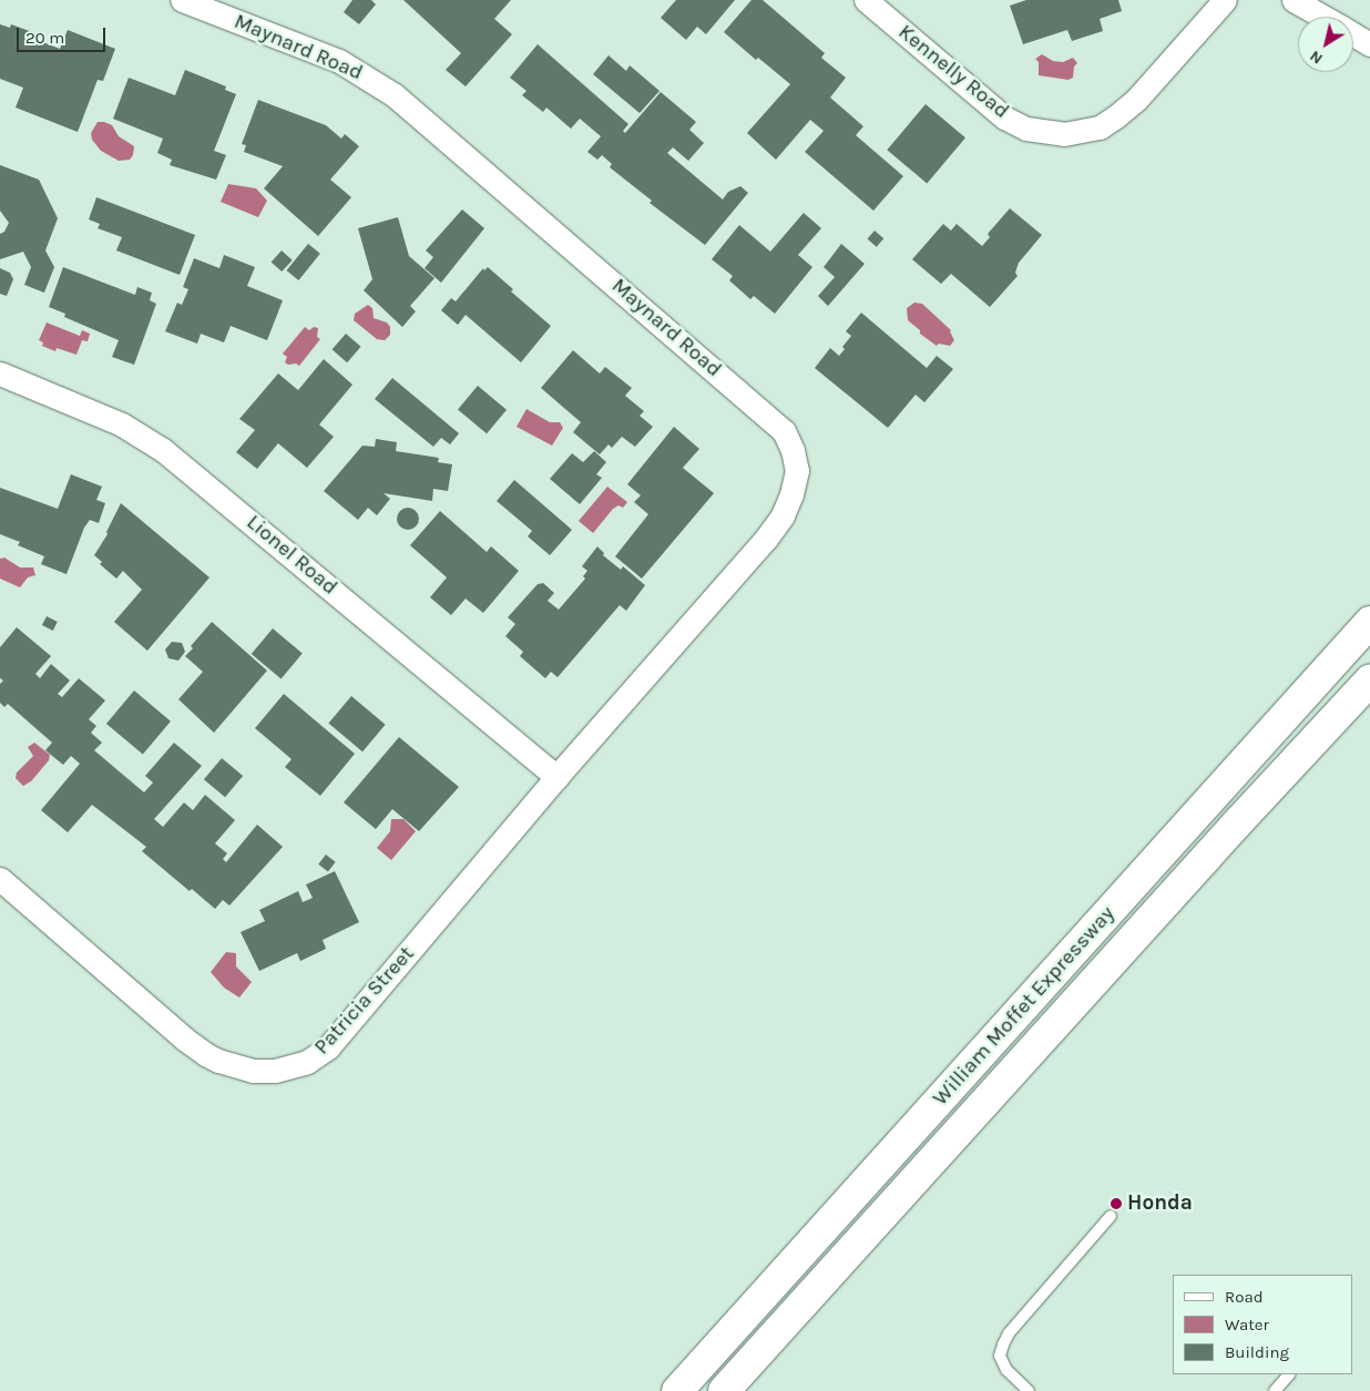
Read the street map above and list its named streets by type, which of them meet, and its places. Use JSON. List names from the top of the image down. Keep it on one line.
{"streets":{"main road":["William Moffet Expressway"],"street":["Maynard Road","Kennelly Road","Lionel Road","Patricia Street"]},"crossings":[["Maynard Road","Lionel Road"],["Maynard Road","Patricia Street"],["Lionel Road","Patricia Street"]],"places":["Honda"],"legend":["Road","Water","Building"],"scale_bar":"20 m","north":"bottom left"}
